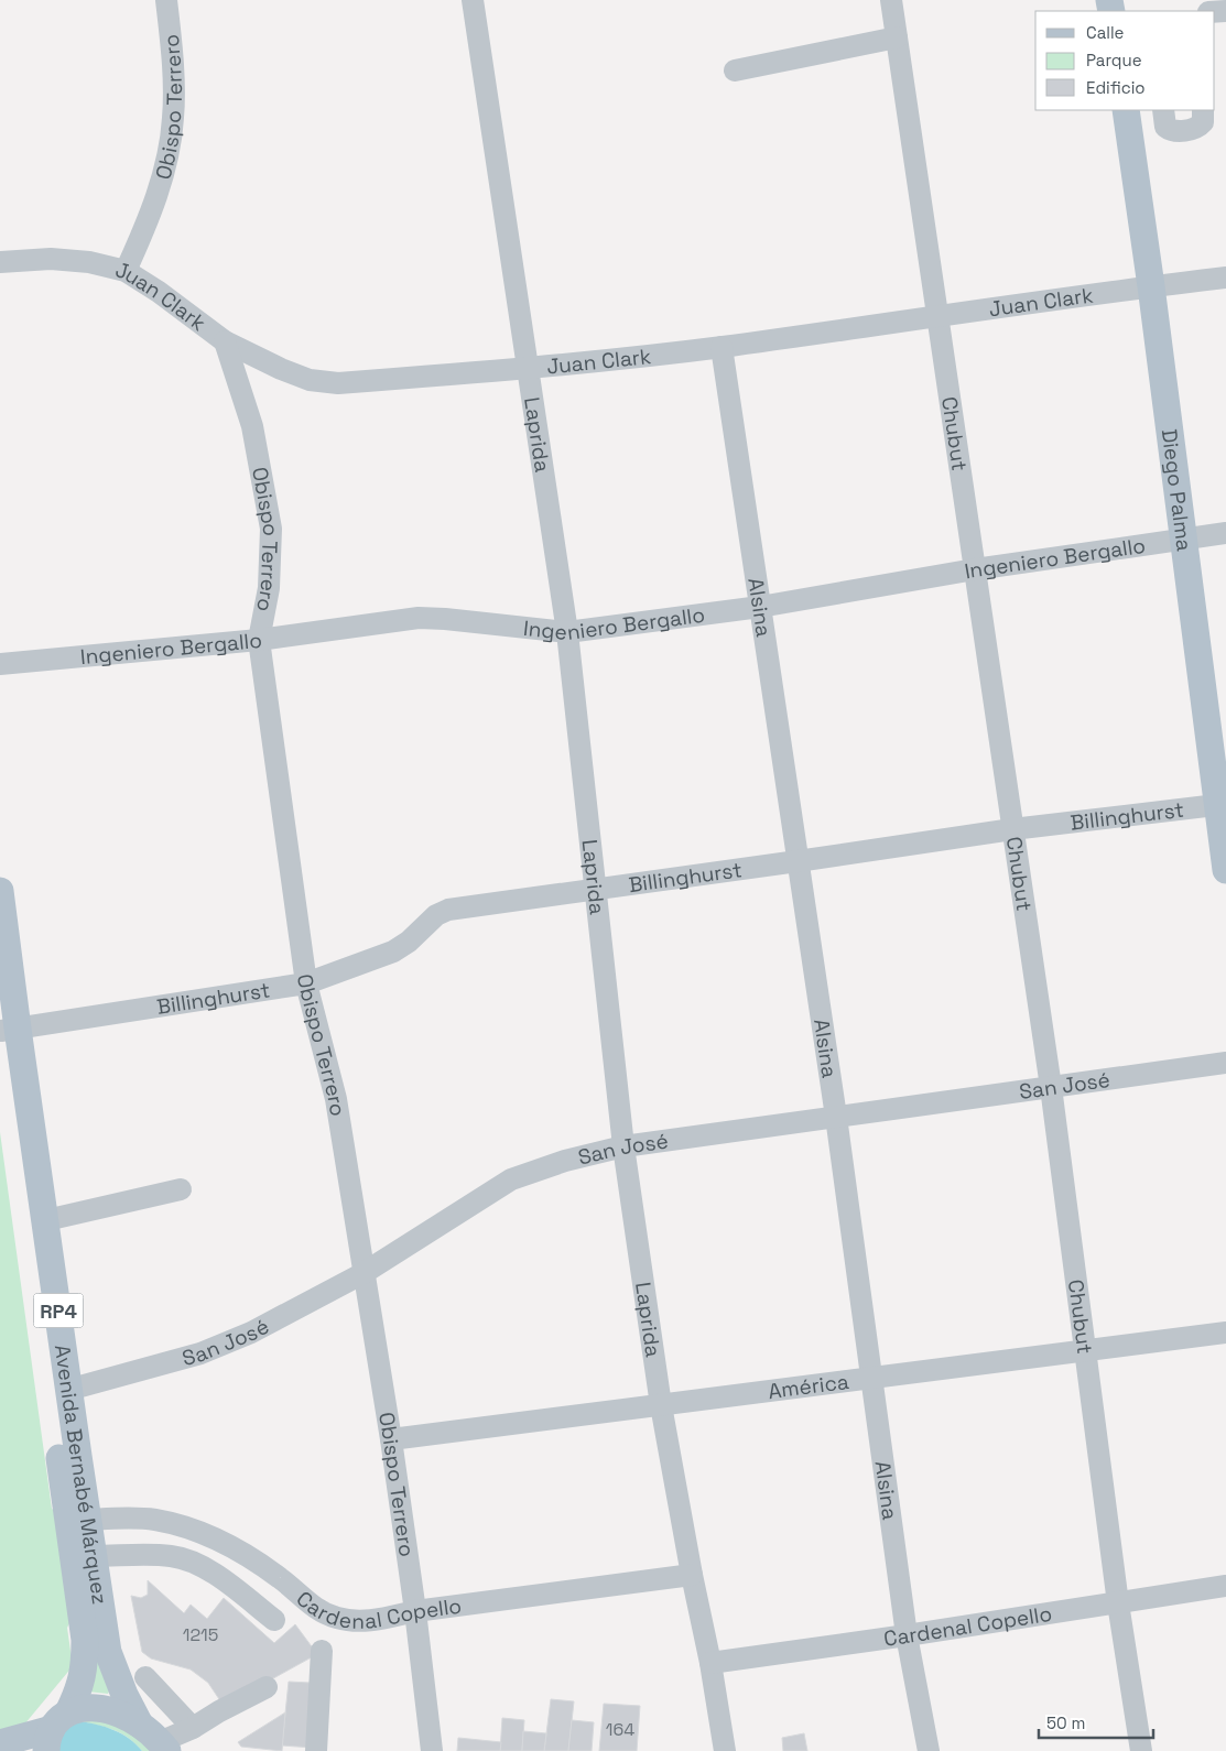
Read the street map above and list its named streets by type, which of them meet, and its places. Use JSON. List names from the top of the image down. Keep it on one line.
{"streets":{"main road":["Diego Palma","RP4","Avenida Bernabé Márquez"],"street":["Obispo Terrero","Juan Clark","Laprida","Chubut","Ingeniero Bergallo","Alsina","Billinghurst","San José","América","Cardenal Copello"]},"crossings":[["Obispo Terrero","Juan Clark"],["Obispo Terrero","Ingeniero Bergallo"],["Obispo Terrero","Billinghurst"],["Obispo Terrero","San José"],["Obispo Terrero","América"],["Obispo Terrero","Cardenal Copello"],["Juan Clark","Laprida"],["Juan Clark","Chubut"],["Juan Clark","Diego Palma"],["Juan Clark","Alsina"],["Laprida","Ingeniero Bergallo"],["Laprida","Billinghurst"],["Laprida","San José"],["Laprida","América"],["Laprida","Cardenal Copello"],["Chubut","Ingeniero Bergallo"],["Chubut","Billinghurst"],["Chubut","San José"],["Chubut","América"],["Chubut","Cardenal Copello"],["Diego Palma","Ingeniero Bergallo"],["Diego Palma","Billinghurst"],["Ingeniero Bergallo","Alsina"],["Alsina","Billinghurst"],["Alsina","San José"],["Alsina","América"],["Alsina","Cardenal Copello"],["Billinghurst","Avenida Bernabé Márquez"],["San José","Avenida Bernabé Márquez"],["Avenida Bernabé Márquez","Cardenal Copello"]],"house_numbers":["1215","164"],"legend":["Calle","Parque","Edificio"],"scale_bar":"50 m"}
